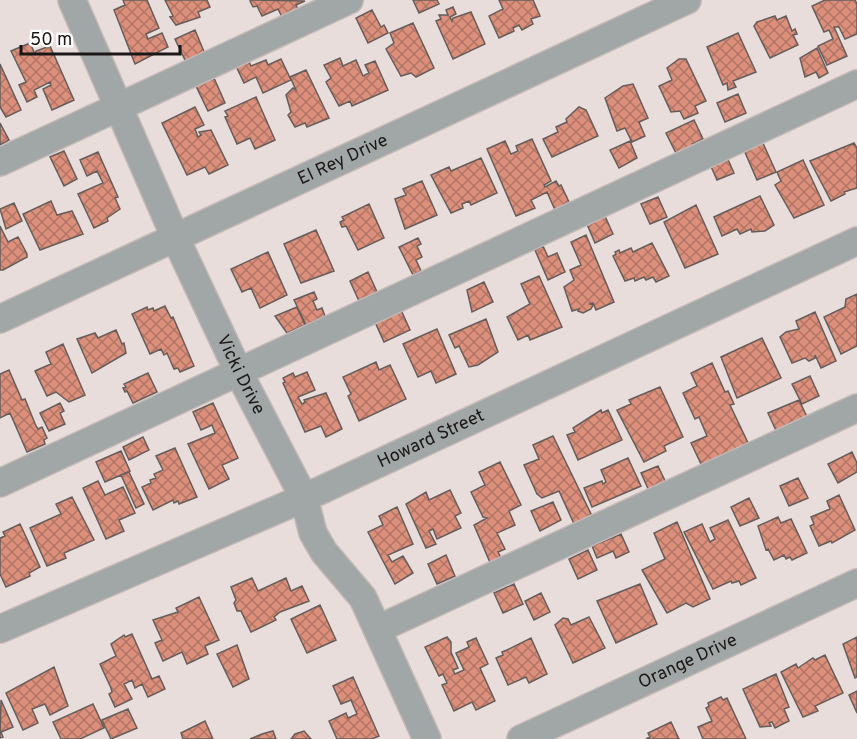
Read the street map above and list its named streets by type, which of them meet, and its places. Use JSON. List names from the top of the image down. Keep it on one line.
{"streets":{"street":["El Rey Drive","Vicki Drive","Howard Street","Orange Drive"]},"crossings":[["El Rey Drive","Vicki Drive"],["Vicki Drive","Howard Street"]],"scale_bar":"50 m"}
